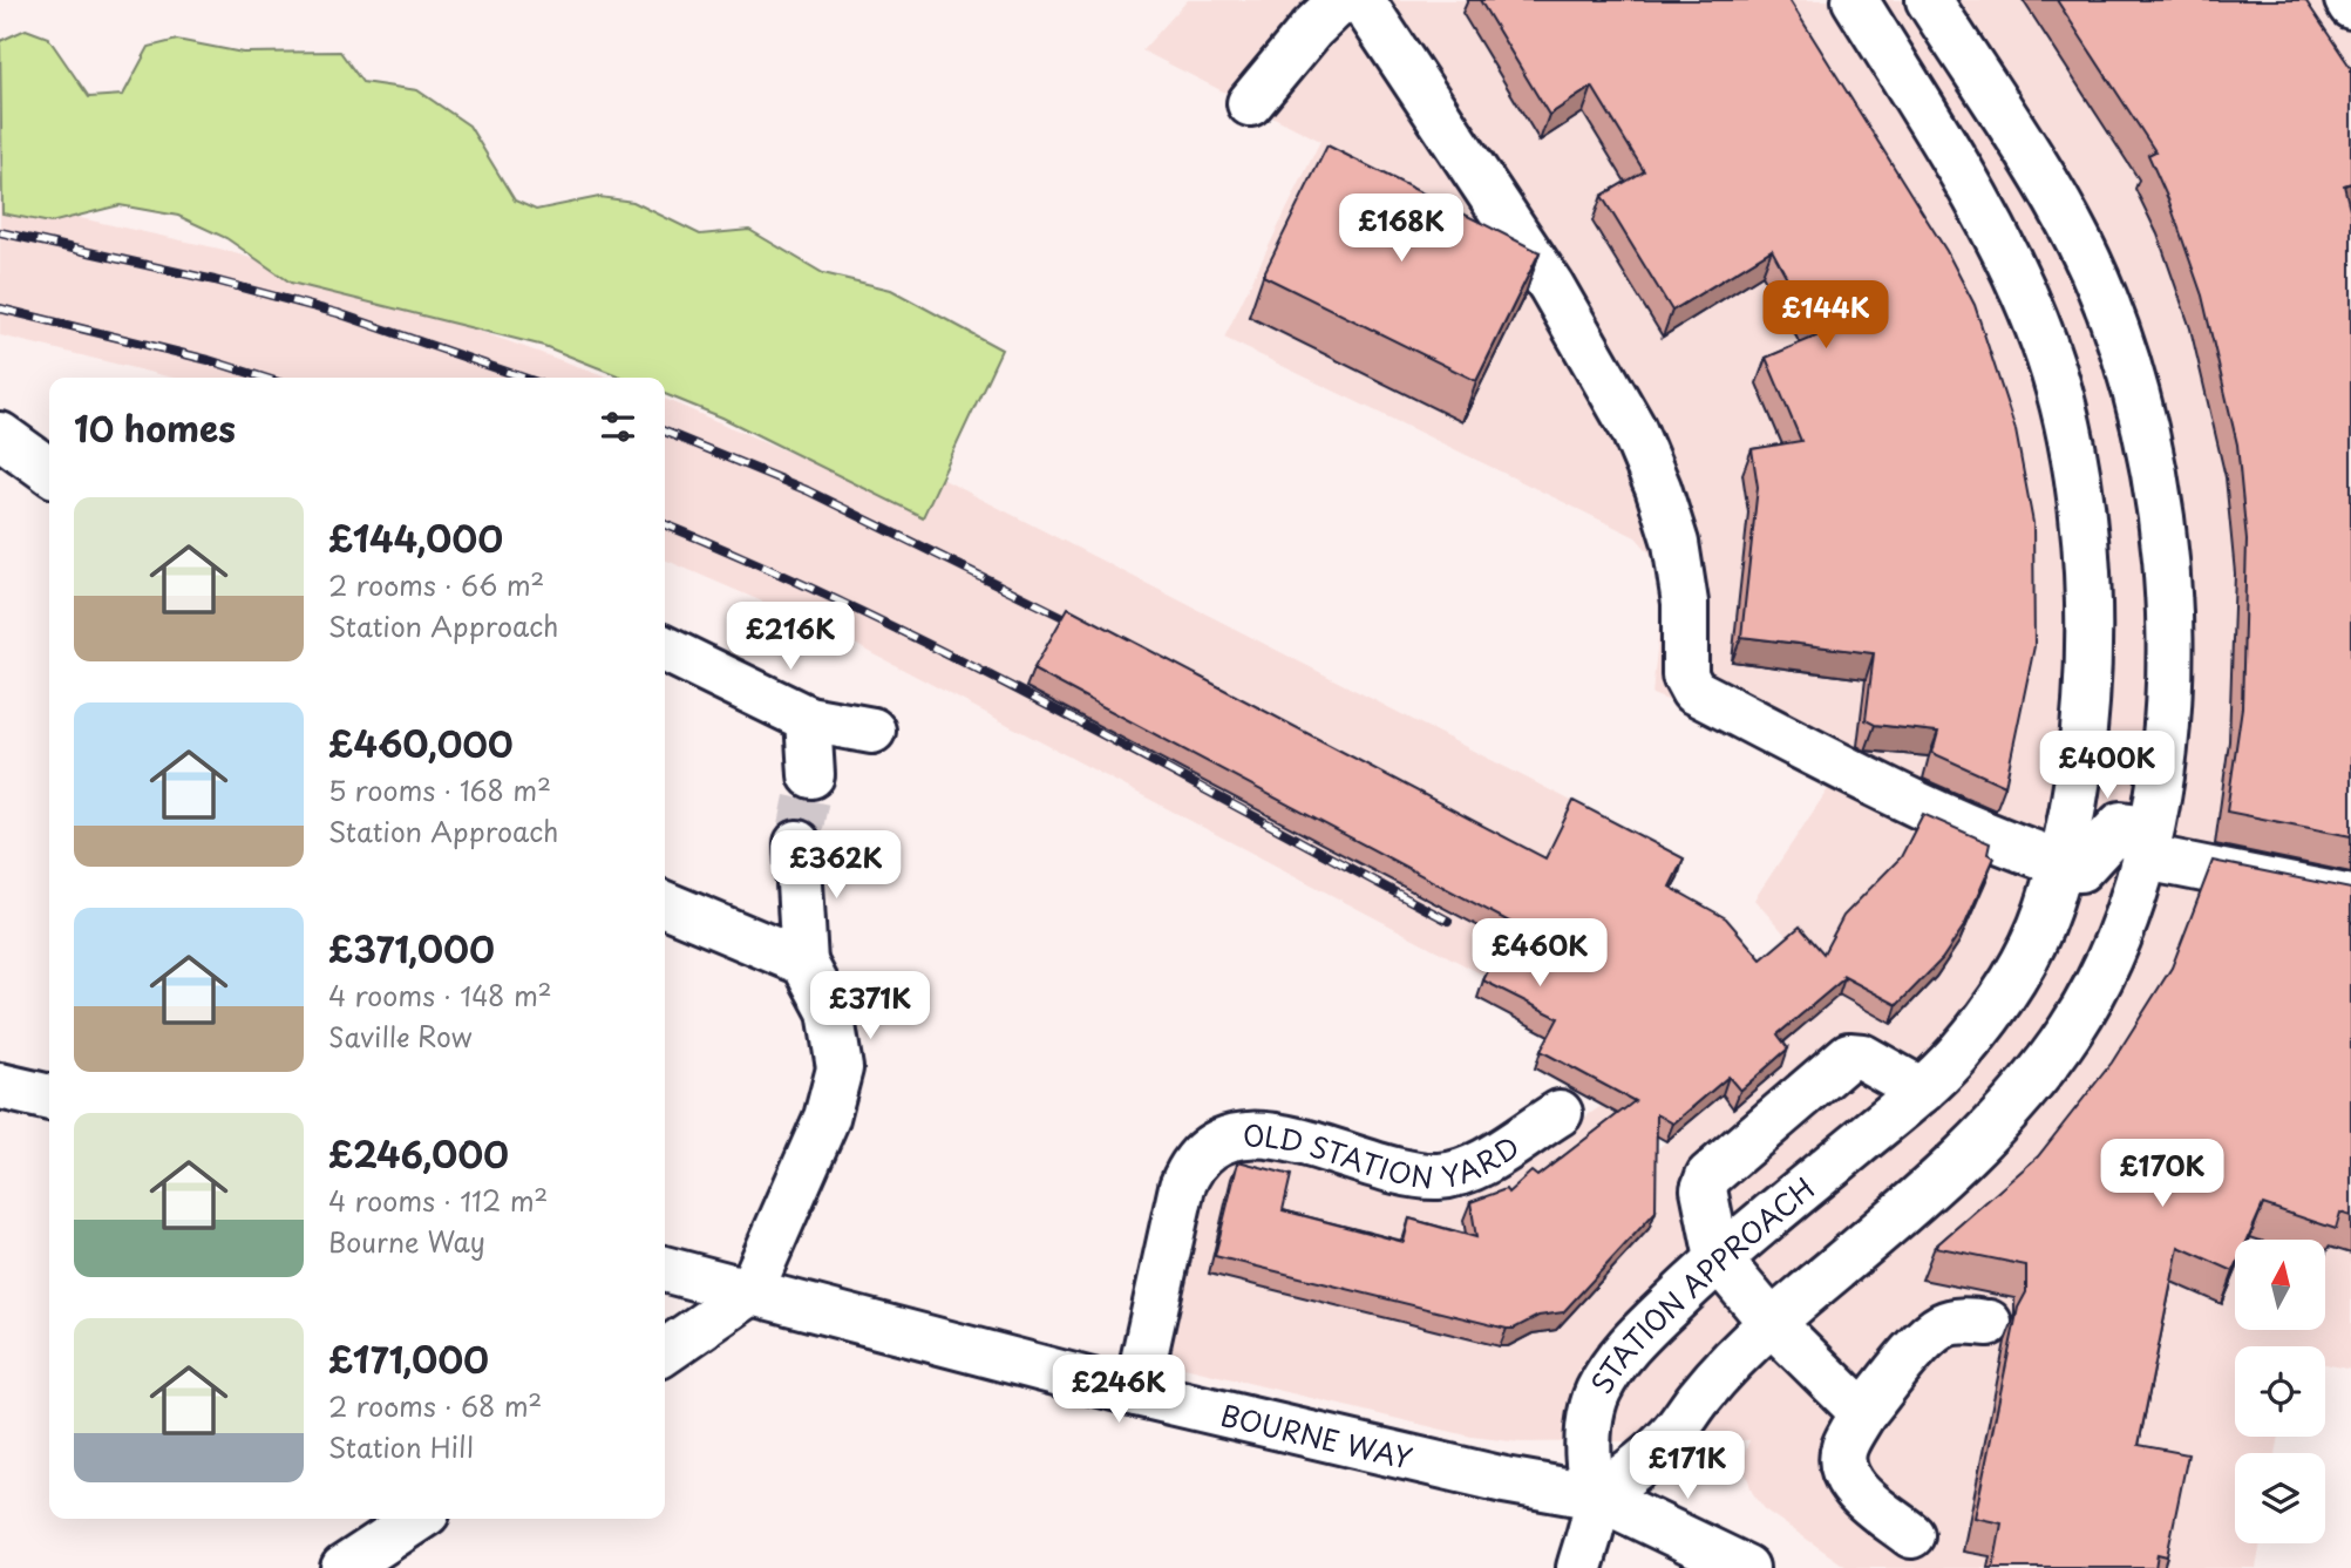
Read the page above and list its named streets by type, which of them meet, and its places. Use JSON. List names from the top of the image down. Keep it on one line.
{"streets":{"street":["OLD STATION YARD","STATION APPROACH","BOURNE WAY"]},"crossings":[["OLD STATION YARD","BOURNE WAY"],["STATION APPROACH","BOURNE WAY"]],"north":"top","page":{"price":["£168K","£144K","£216K","£400K","£362K","£460K","£371K","£170K","£246K","£171K"],"heading":"10 homes","list":[{"name":"£144,000","note":"2 rooms · 66 m² · Station Approach"},{"name":"£460,000","note":"5 rooms · 168 m² · Station Approach"},{"name":"£371,000","note":"4 rooms · 148 m² · Saville Row"},{"name":"£246,000","note":"4 rooms · 112 m² · Bourne Way"},{"name":"£171,000","note":"2 rooms · 68 m² · Station Hill"}]}}
